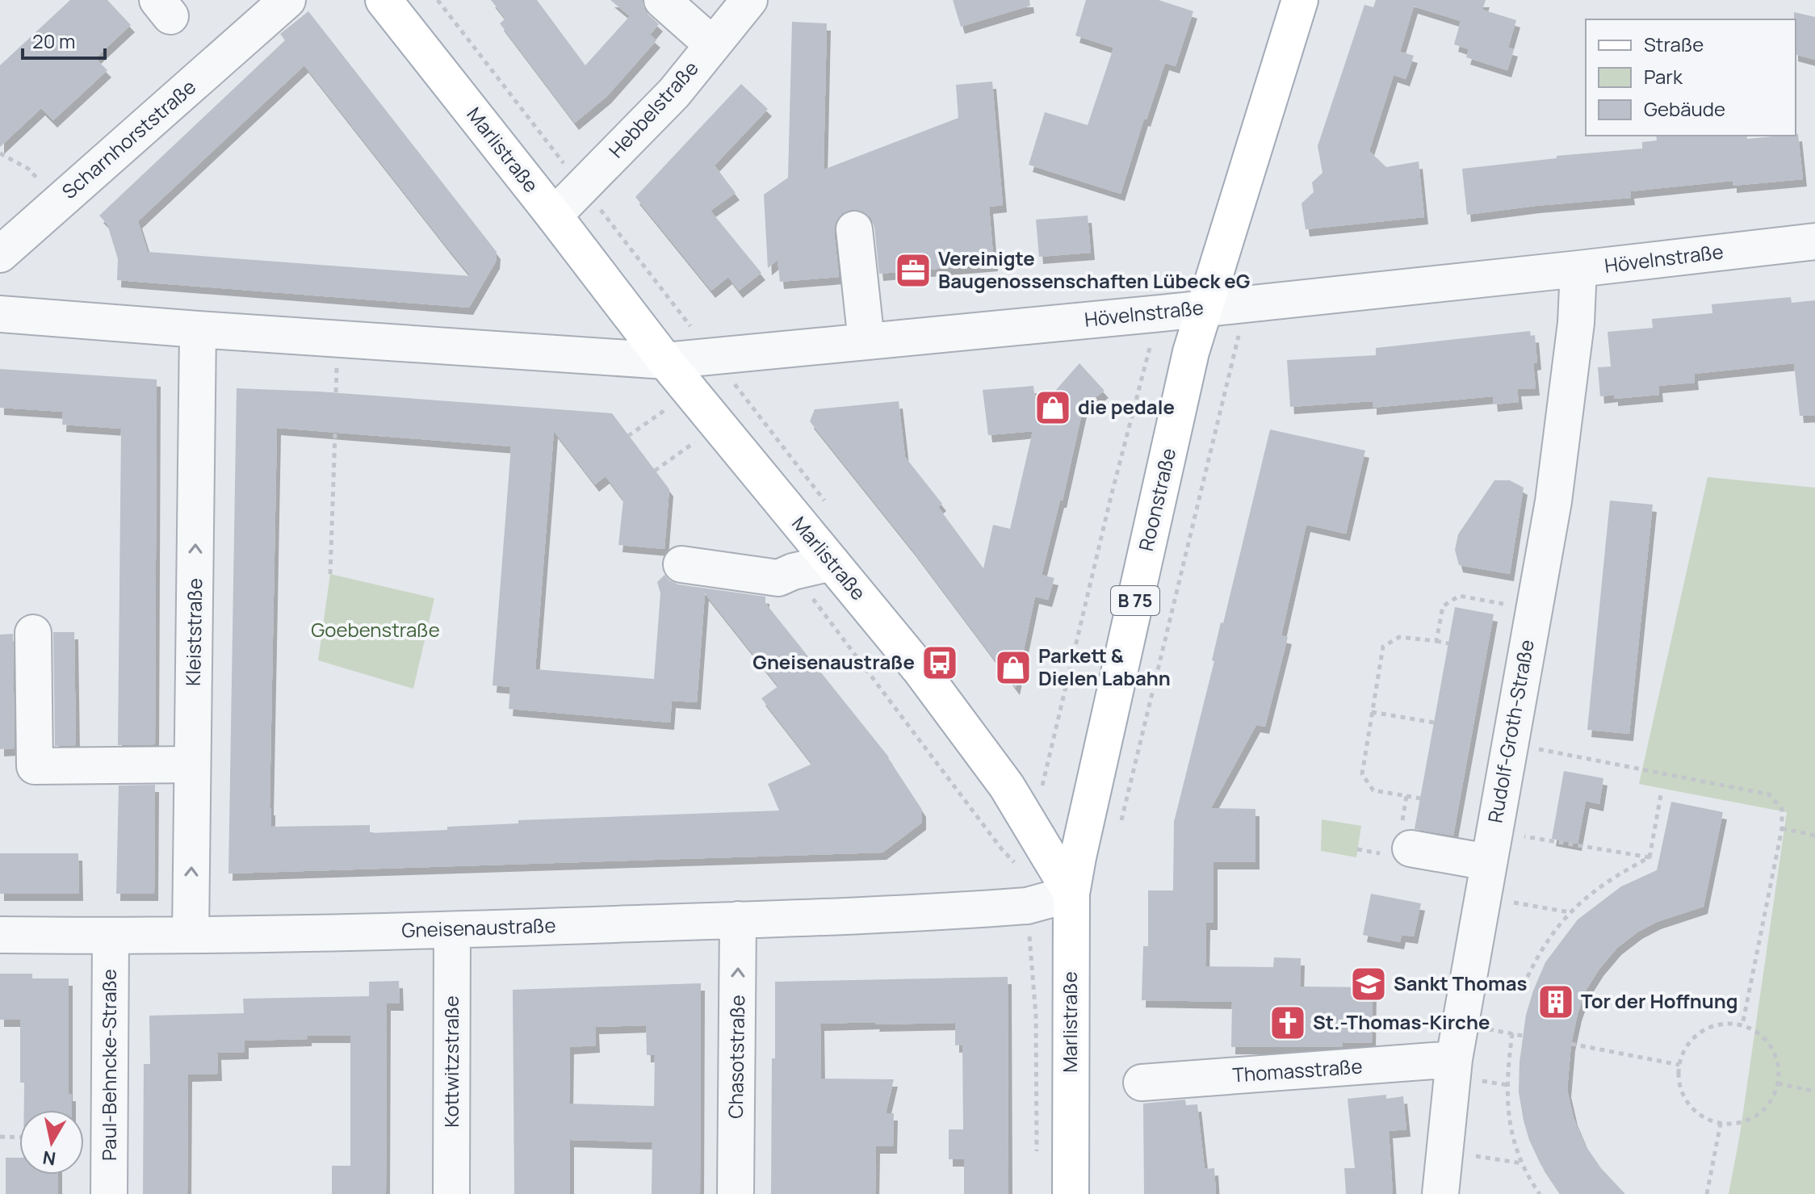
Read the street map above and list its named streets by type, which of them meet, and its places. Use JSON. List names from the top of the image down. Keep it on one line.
{"streets":{"main road":["Marlistraße","Roonstraße","B 75"],"street":["Hebbelstraße","Scharnhorststraße","Hövelnstraße","Kleiststraße","Rudolf-Groth-Straße","Gneisenaustraße","Chasotstraße","Kottwitzstraße","Paul-Behncke-Straße","Thomasstraße"]},"crossings":[["Hebbelstraße","Marlistraße"],["Marlistraße","Hövelnstraße"],["Marlistraße","Roonstraße"],["Marlistraße","Gneisenaustraße"],["Hövelnstraße","Roonstraße"],["Hövelnstraße","Rudolf-Groth-Straße"],["Roonstraße","Gneisenaustraße"],["Kleiststraße","Gneisenaustraße"],["Rudolf-Groth-Straße","Thomasstraße"],["Gneisenaustraße","Chasotstraße"],["Gneisenaustraße","Kottwitzstraße"],["Gneisenaustraße","Paul-Behncke-Straße"]],"one_way":["Kleiststraße","Chasotstraße"],"parks":["Goebenstraße"],"places":{"office":["Vereinigte Baugenossenschaften Lübeck eG"],"shop":["die pedale","Parkett & Dielen Labahn"],"bus stop":["Gneisenaustraße"],"school or university":["Sankt Thomas"],"building":["Tor der Hoffnung"],"church":["St.-Thomas-Kirche"]},"legend":["Straße","Park","Gebäude"],"scale_bar":"20 m","north":"bottom"}
